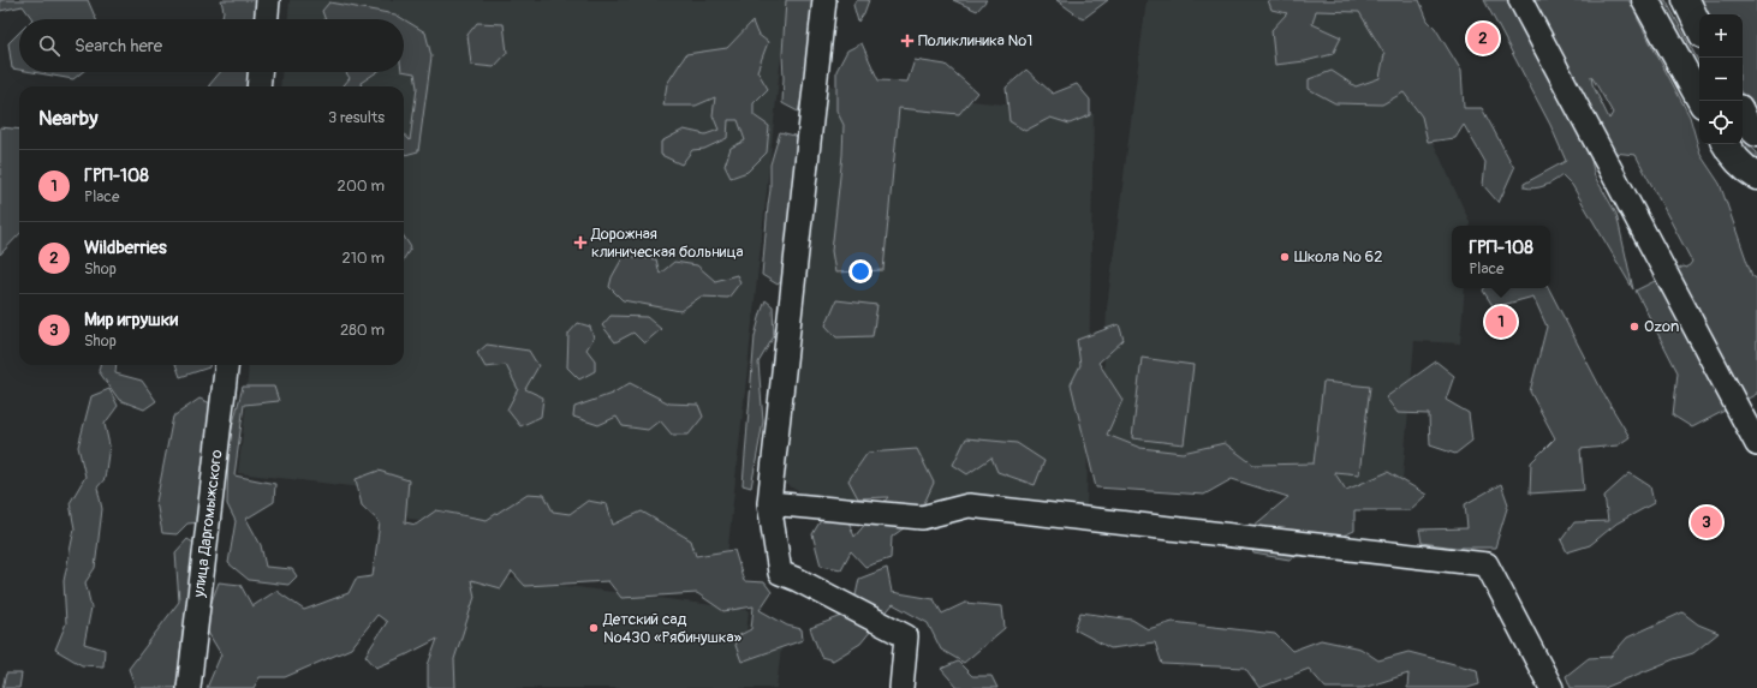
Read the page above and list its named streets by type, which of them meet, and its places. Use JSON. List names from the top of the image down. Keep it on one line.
{"streets":{"street":["улица Даргомыжского"]},"places":{"health":["Поликлиника №1","Дорожная клиническая больница"],"other":["Школа № 62","Ozon","Детский сад №430 «Рябинушка»"]},"page":{"map_buttons":["+","−"],"search":"Search here","pins":["2","1","3"],"heading":["Nearby","3 results"],"list":[{"mark":"1","name":"ГРП-108","note":"Place","value":"200 m"},{"mark":"2","name":"Wildberries","note":"Shop","value":"210 m"},{"mark":"3","name":"Мир игрушки","note":"Shop","value":"280 m"}],"popup":["ГРП-108","Place"]}}
